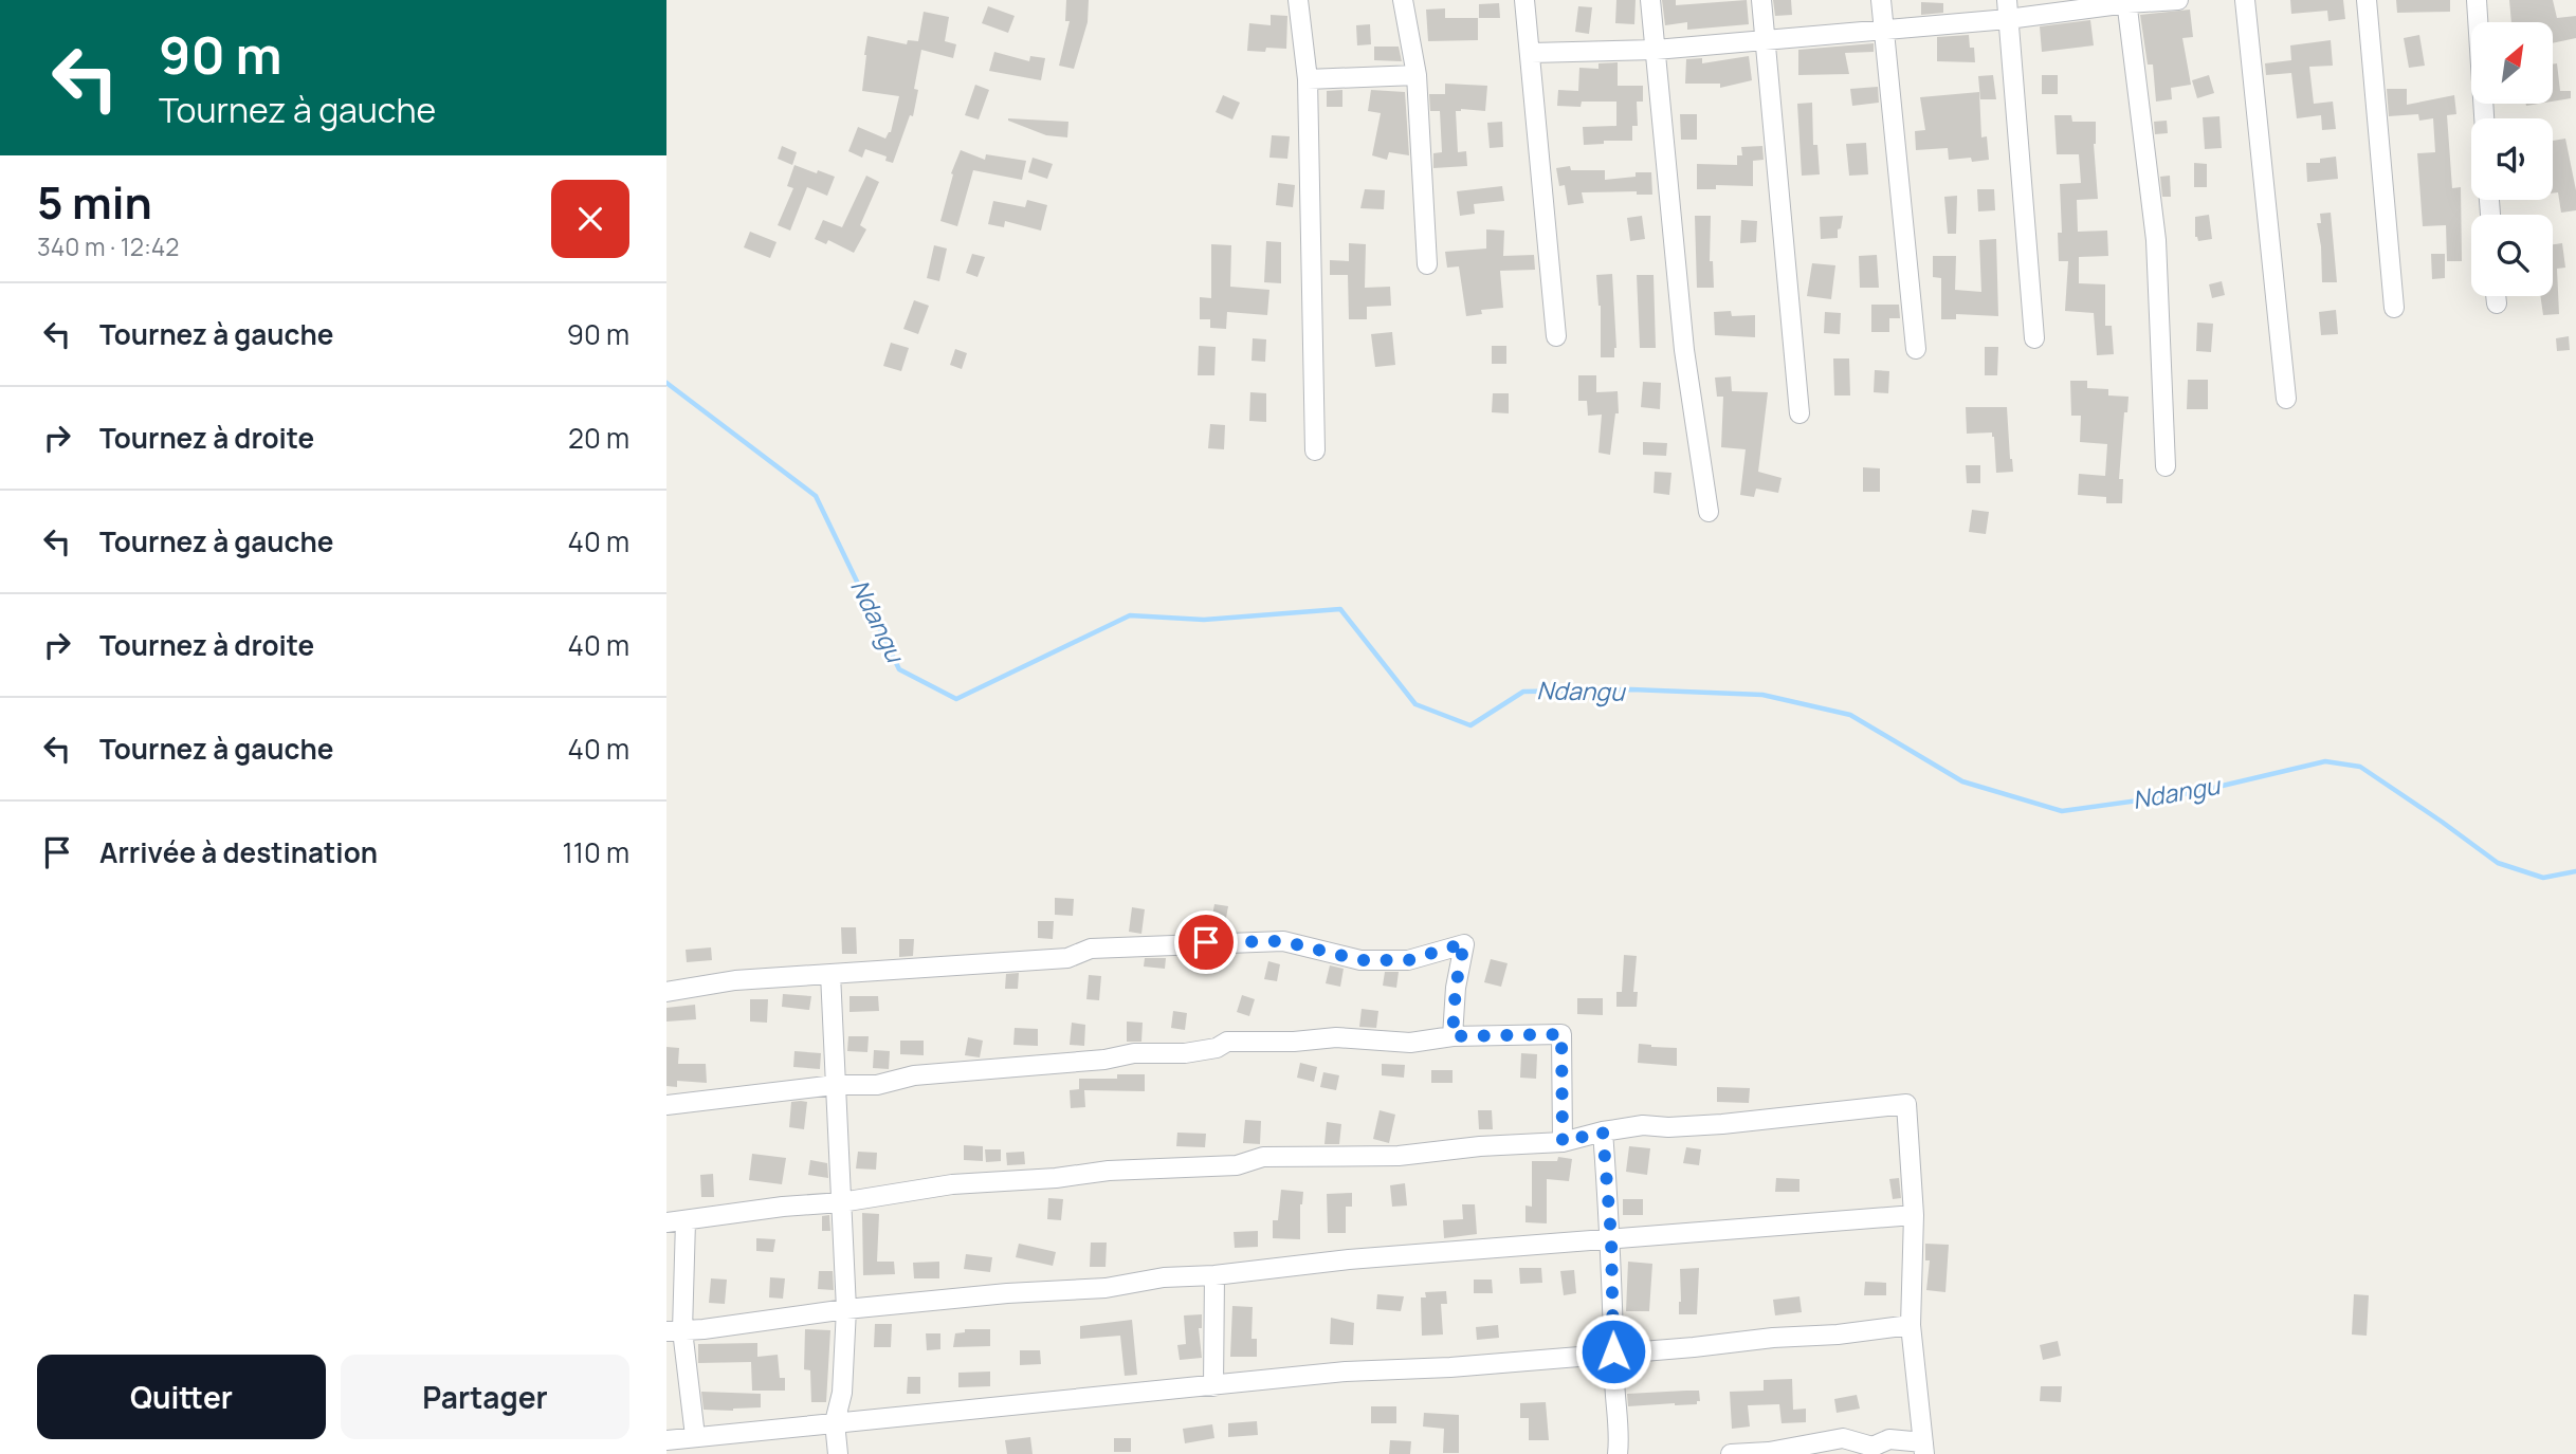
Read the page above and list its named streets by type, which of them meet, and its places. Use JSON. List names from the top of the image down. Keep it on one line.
{"water":["Ndangu"],"north":"top right","page":{"turn":["90 m","Tournez à gauche"],"heading":["5 min","340 m · 12:42"],"list":[{"name":"Tournez à gauche","value":"90 m"},{"name":"Tournez à droite","value":"20 m"},{"name":"Tournez à gauche","value":"40 m"},{"name":"Tournez à droite","value":"40 m"},{"name":"Tournez à gauche","value":"40 m"},{"name":"Arrivée à destination","value":"110 m"}],"buttons":["Quitter","Partager"]}}
